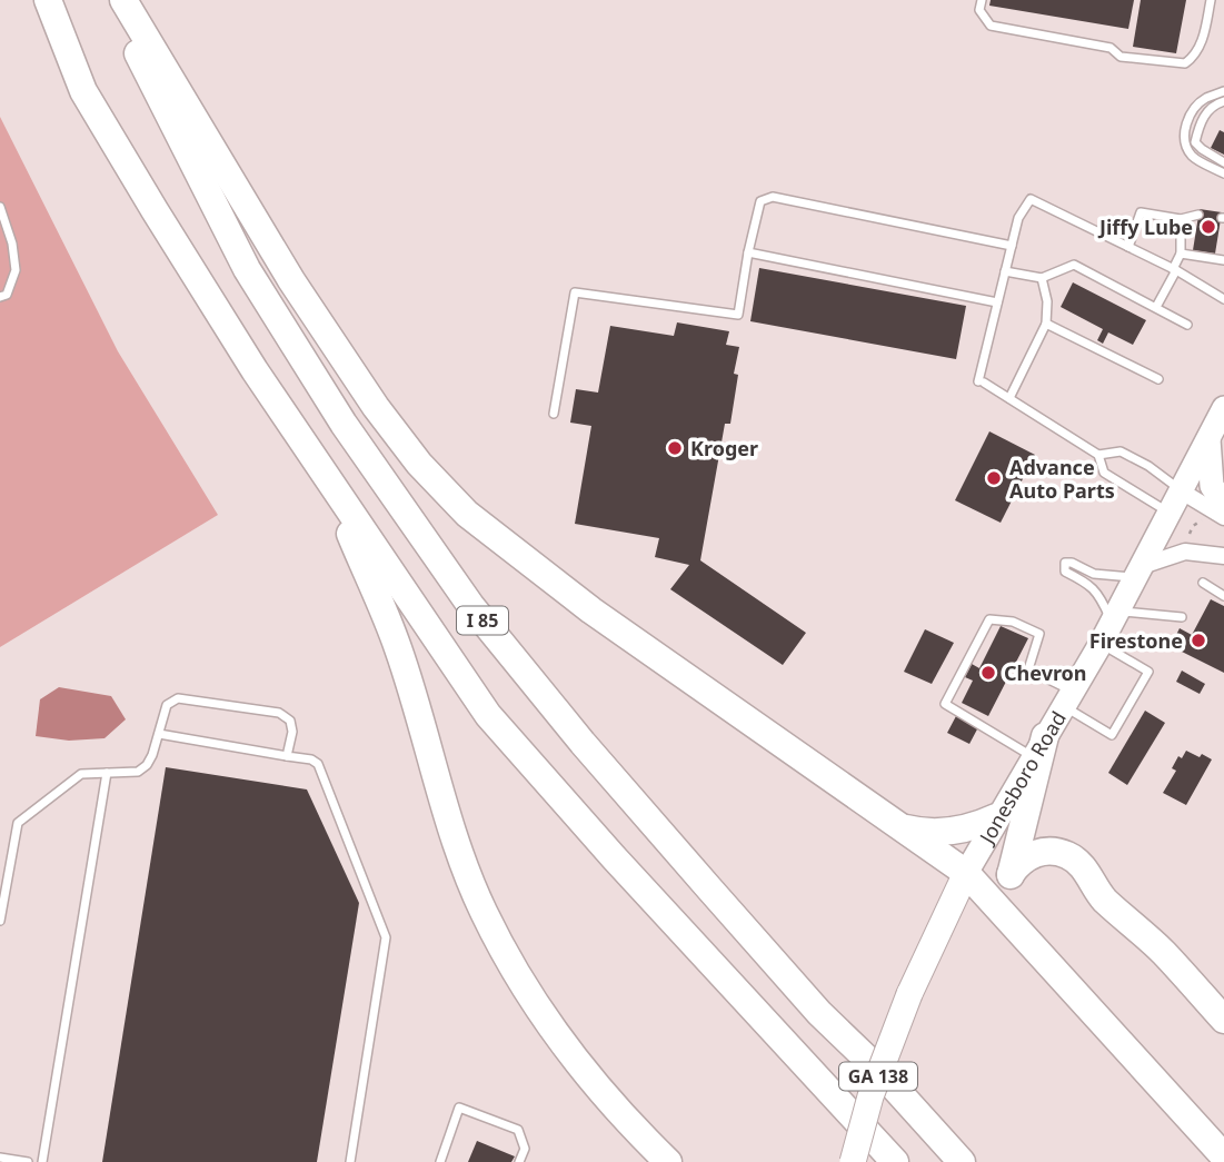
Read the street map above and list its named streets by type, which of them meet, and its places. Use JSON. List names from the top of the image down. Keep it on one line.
{"streets":{"highway":["I 85","Jonesboro Road","GA 138"]},"places":["Jiffy Lube","Kroger","Advance Auto Parts","Firestone","Chevron"]}
